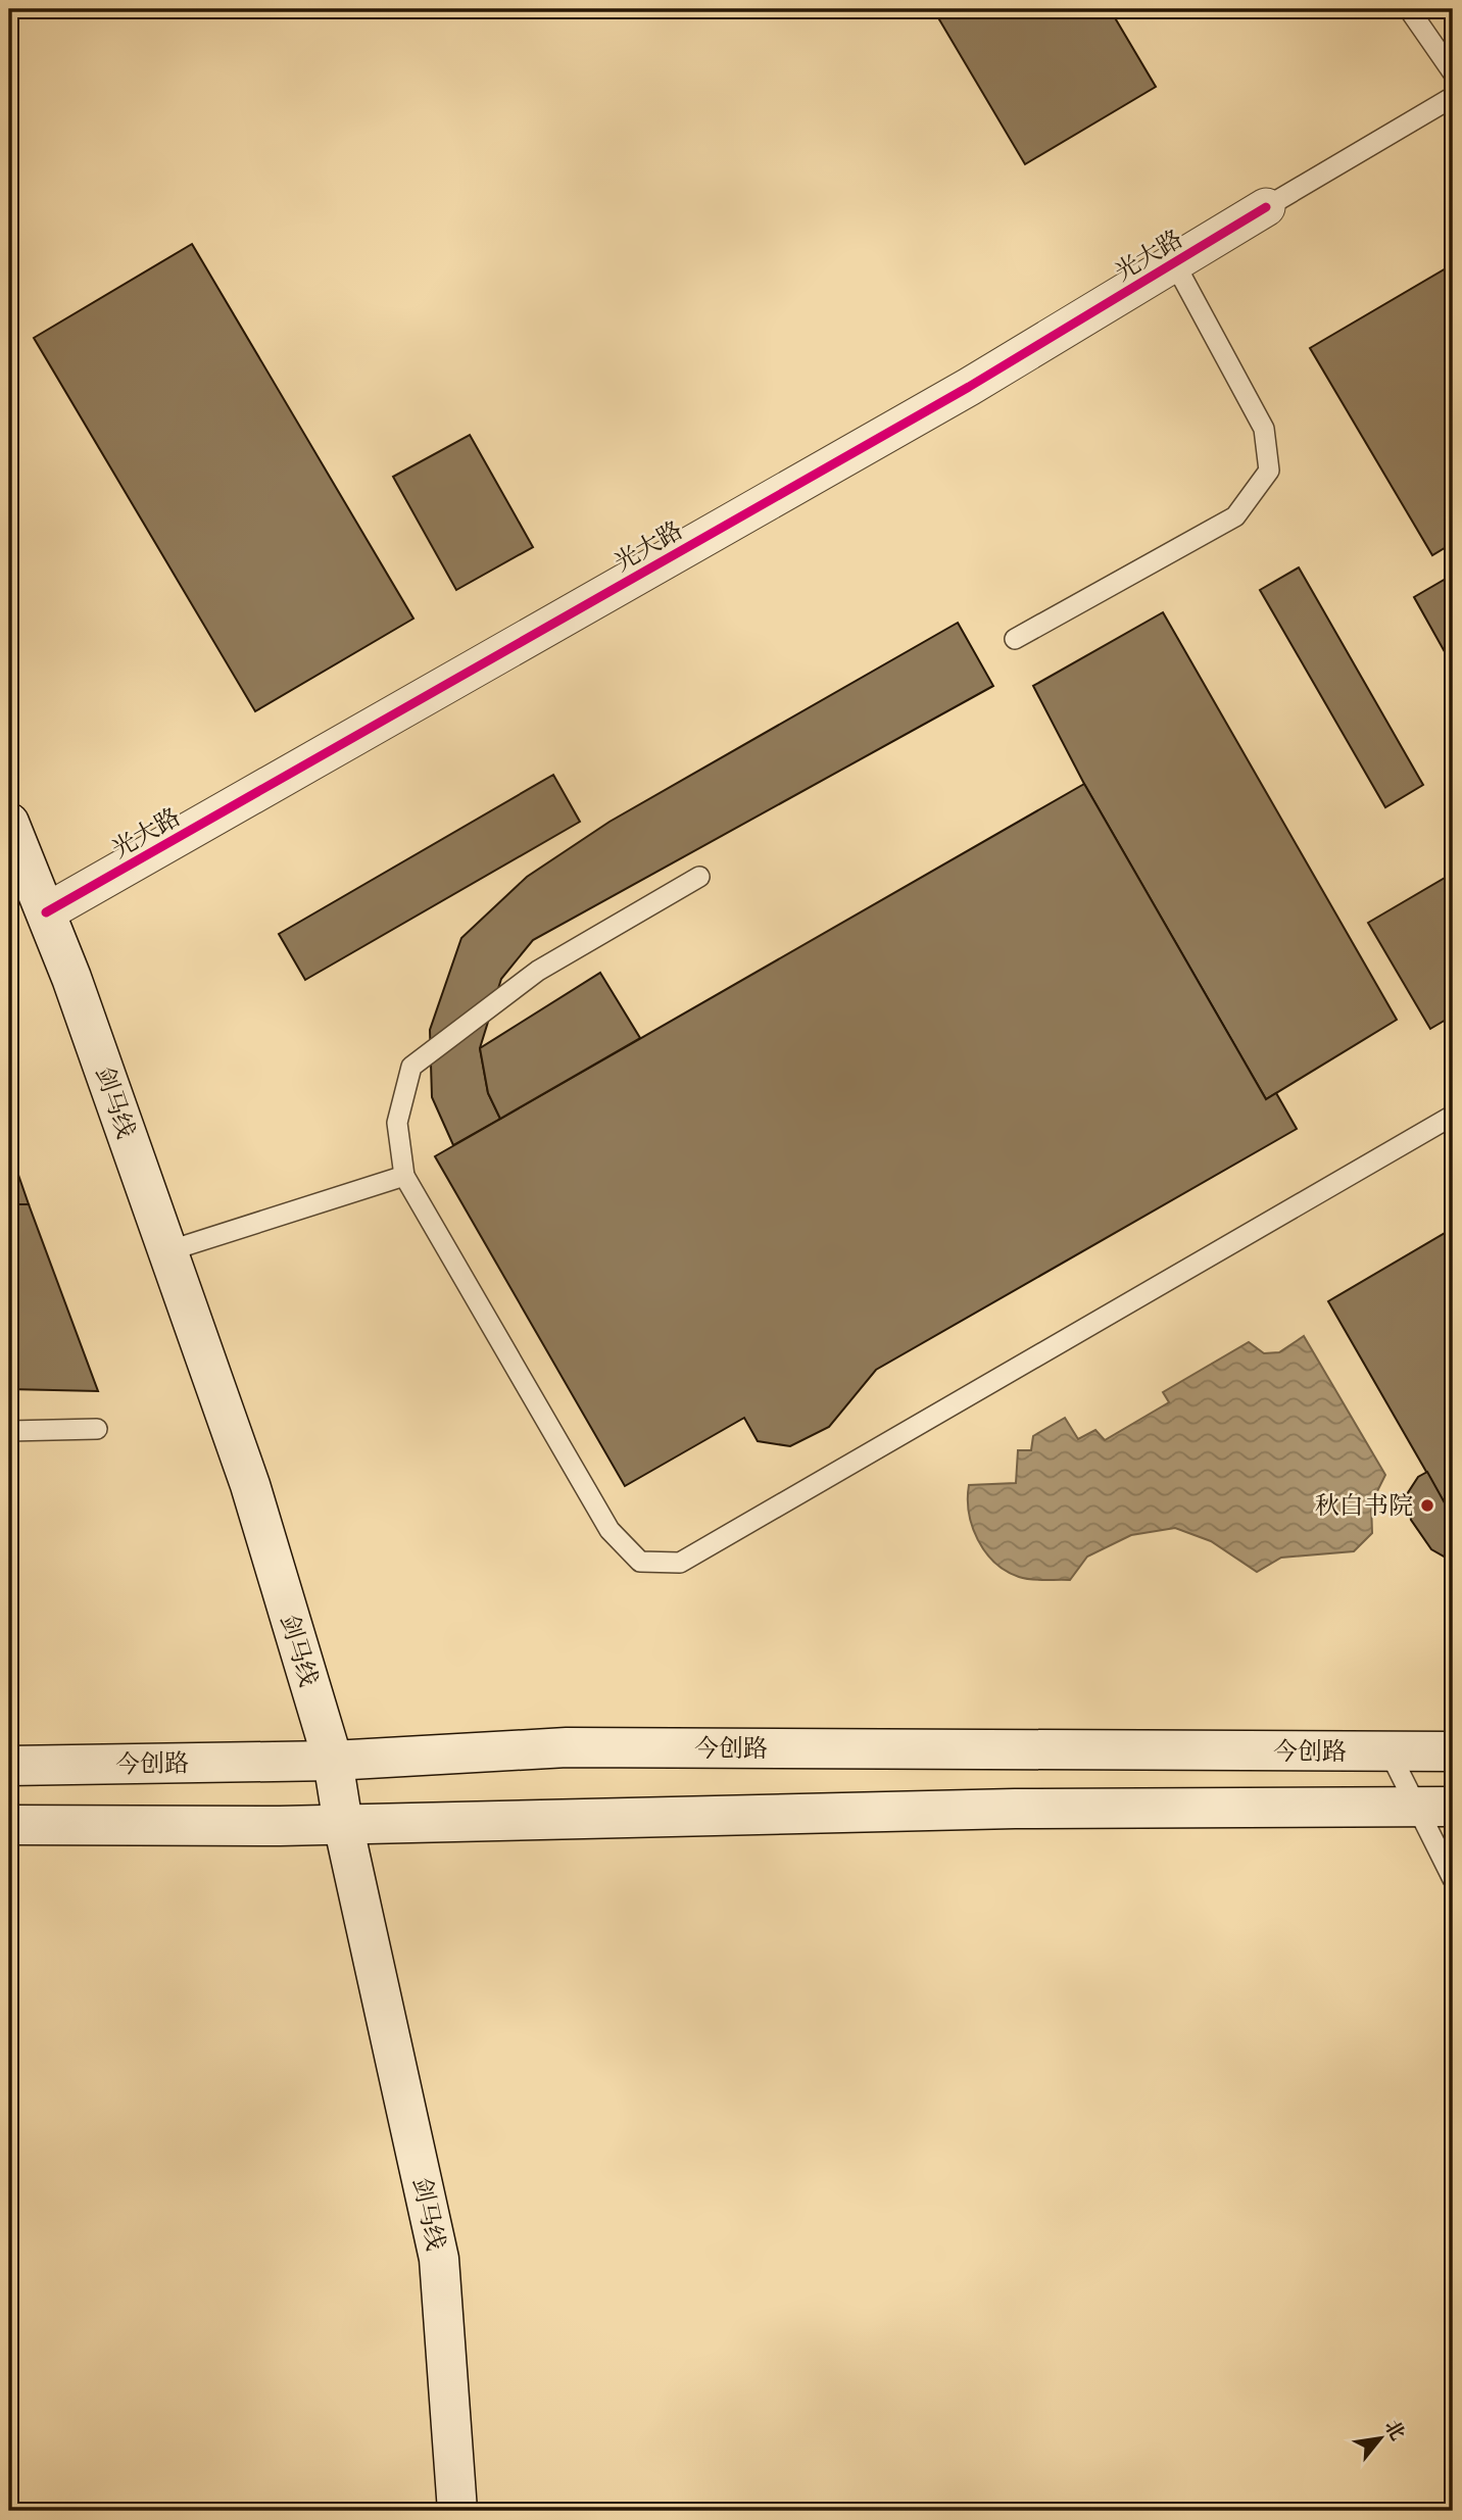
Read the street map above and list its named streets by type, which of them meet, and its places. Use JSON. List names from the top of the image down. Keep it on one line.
{"streets":{"main road":["剑马线","今创路"],"street":["光大路"]},"crossings":[["光大路","剑马线"],["剑马线","今创路"]],"places":["秋白书院"],"north":"top right"}
